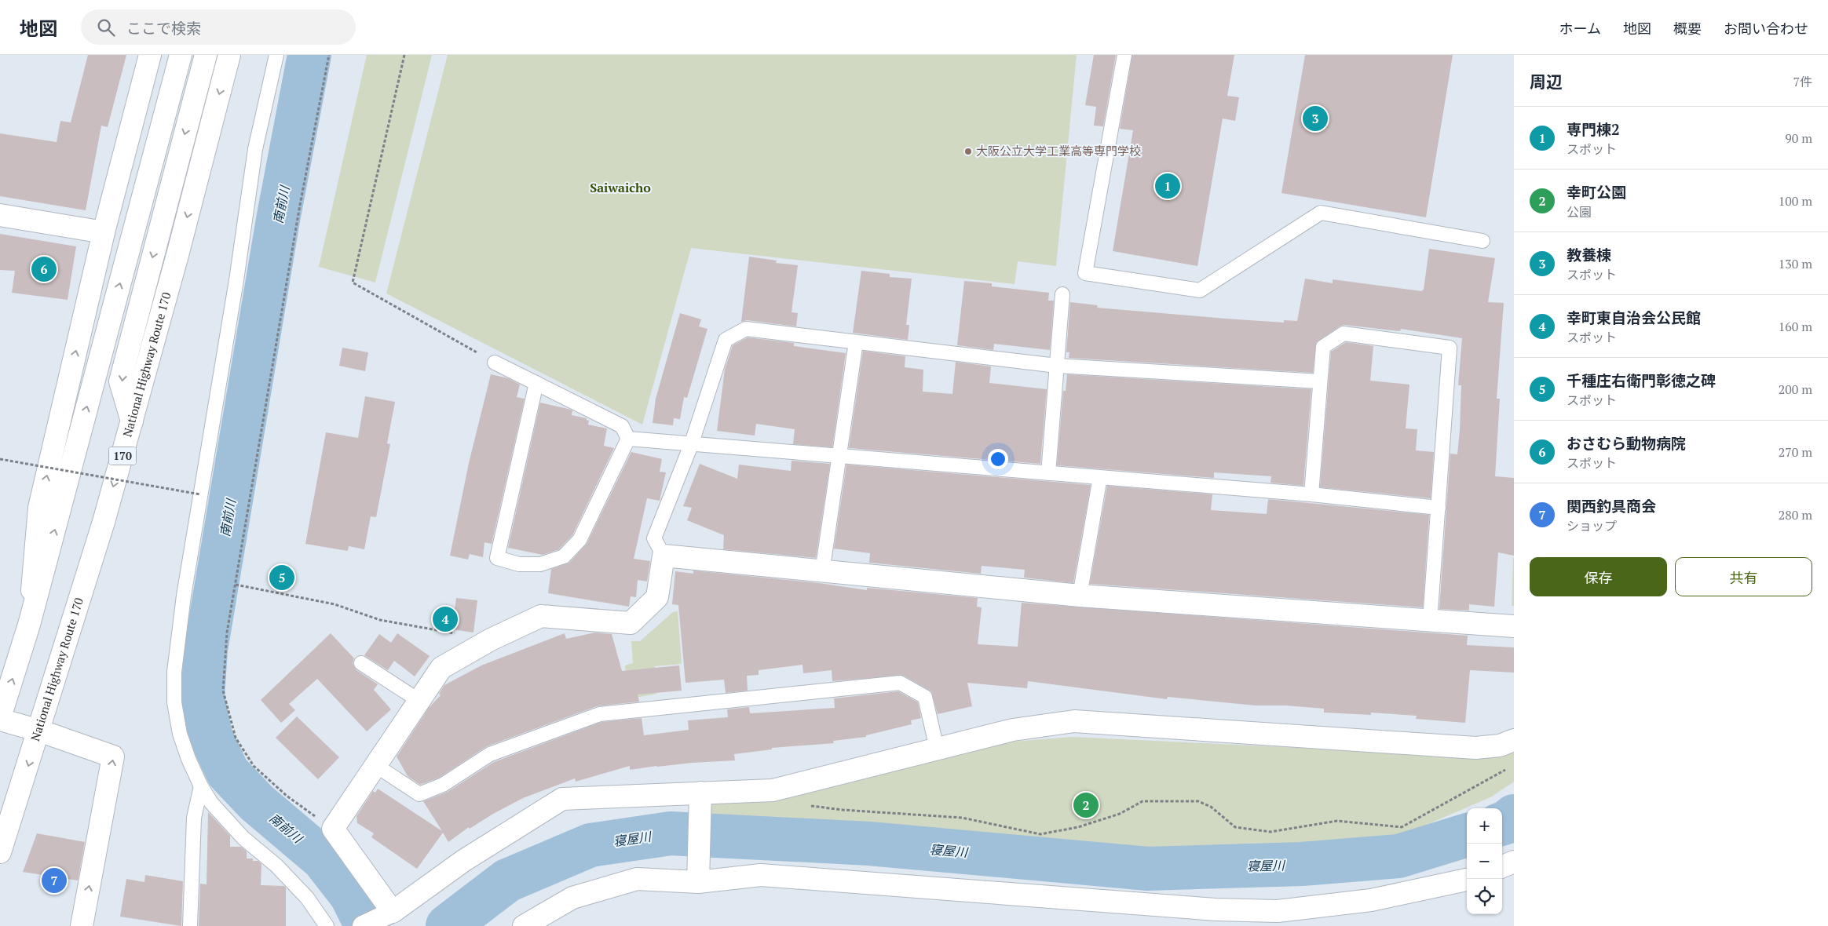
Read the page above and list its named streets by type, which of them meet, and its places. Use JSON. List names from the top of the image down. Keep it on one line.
{"streets":{"main road":["National Highway Route 170","170"]},"districts":["Saiwaicho"],"water":["南前川","寝屋川"],"places":["大阪公立大学工業高等専門学校"],"page":{"header":"地図","search":"ここで検索","nav":["ホーム","地図","概要","お問い合わせ"],"heading":["周辺","7件"],"pins":["3","1","6","5","4","2","7"],"list":[{"mark":"1","name":"専門棟2","note":"スポット","value":"90 m"},{"mark":"2","name":"幸町公園","note":"公園","value":"100 m"},{"mark":"3","name":"教養棟","note":"スポット","value":"130 m"},{"mark":"4","name":"幸町東自治会公民館","note":"スポット","value":"160 m"},{"mark":"5","name":"千種庄右衛門彰徳之碑","note":"スポット","value":"200 m"},{"mark":"6","name":"おさむら動物病院","note":"スポット","value":"270 m"},{"mark":"7","name":"関西釣具商会","note":"ショップ","value":"280 m"}],"buttons":["保存","共有"],"map_buttons":["+","−"]}}
